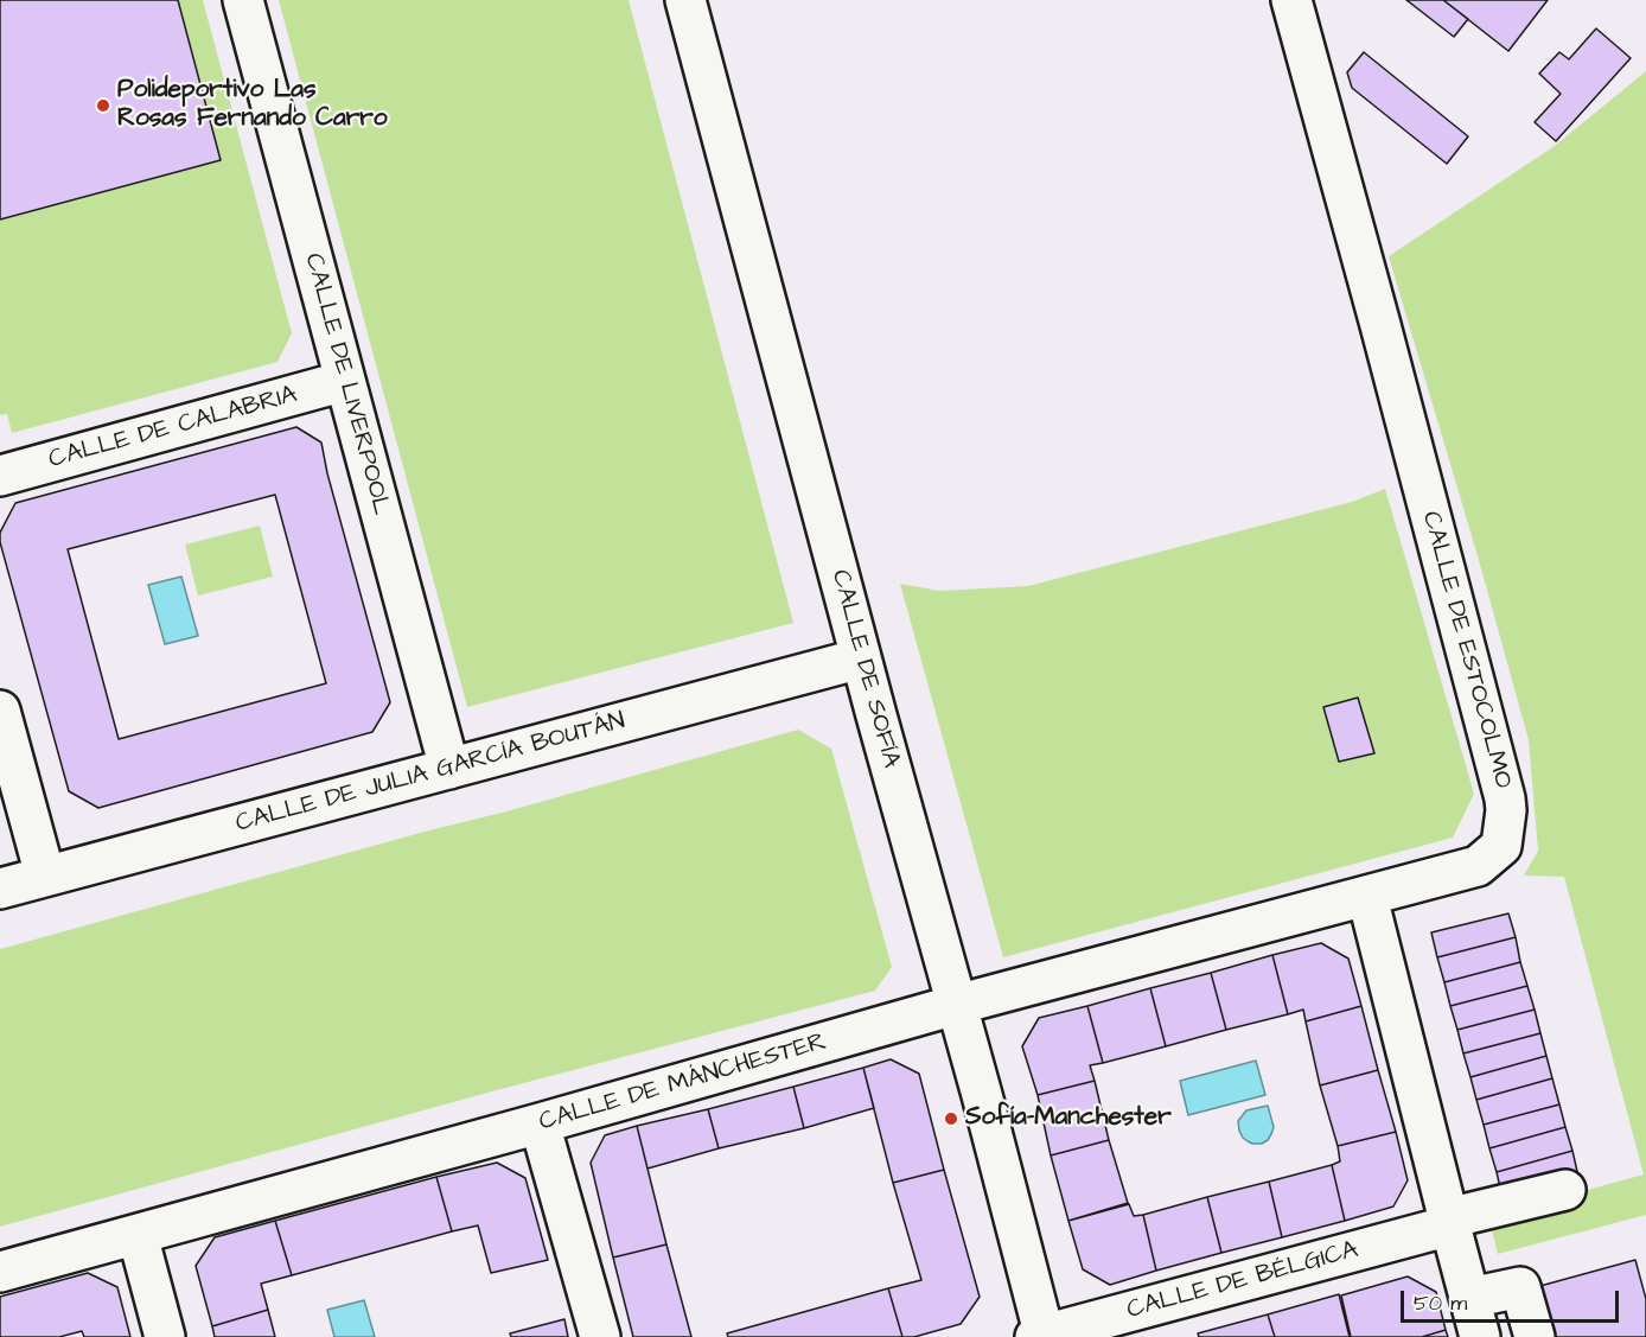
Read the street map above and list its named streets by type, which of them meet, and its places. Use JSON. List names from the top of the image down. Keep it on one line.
{"streets":{"street":["CALLE DE LIVERPOOL","CALLE DE CALABRIA","CALLE DE ESTOCOLMO","CALLE DE SOFÍA","CALLE DE JULIA GARCÍA BOUTÁN","CALLE DE MÁNCHESTER","CALLE DE BÉLGICA"]},"crossings":[["CALLE DE LIVERPOOL","CALLE DE CALABRIA"],["CALLE DE LIVERPOOL","CALLE DE JULIA GARCÍA BOUTÁN"],["CALLE DE ESTOCOLMO","CALLE DE MÁNCHESTER"],["CALLE DE SOFÍA","CALLE DE JULIA GARCÍA BOUTÁN"],["CALLE DE SOFÍA","CALLE DE MÁNCHESTER"],["CALLE DE SOFÍA","CALLE DE BÉLGICA"]],"places":["Polideportivo Las Rosas Fernando Carro","Sofía-Manchester"],"scale_bar":"50 m"}
